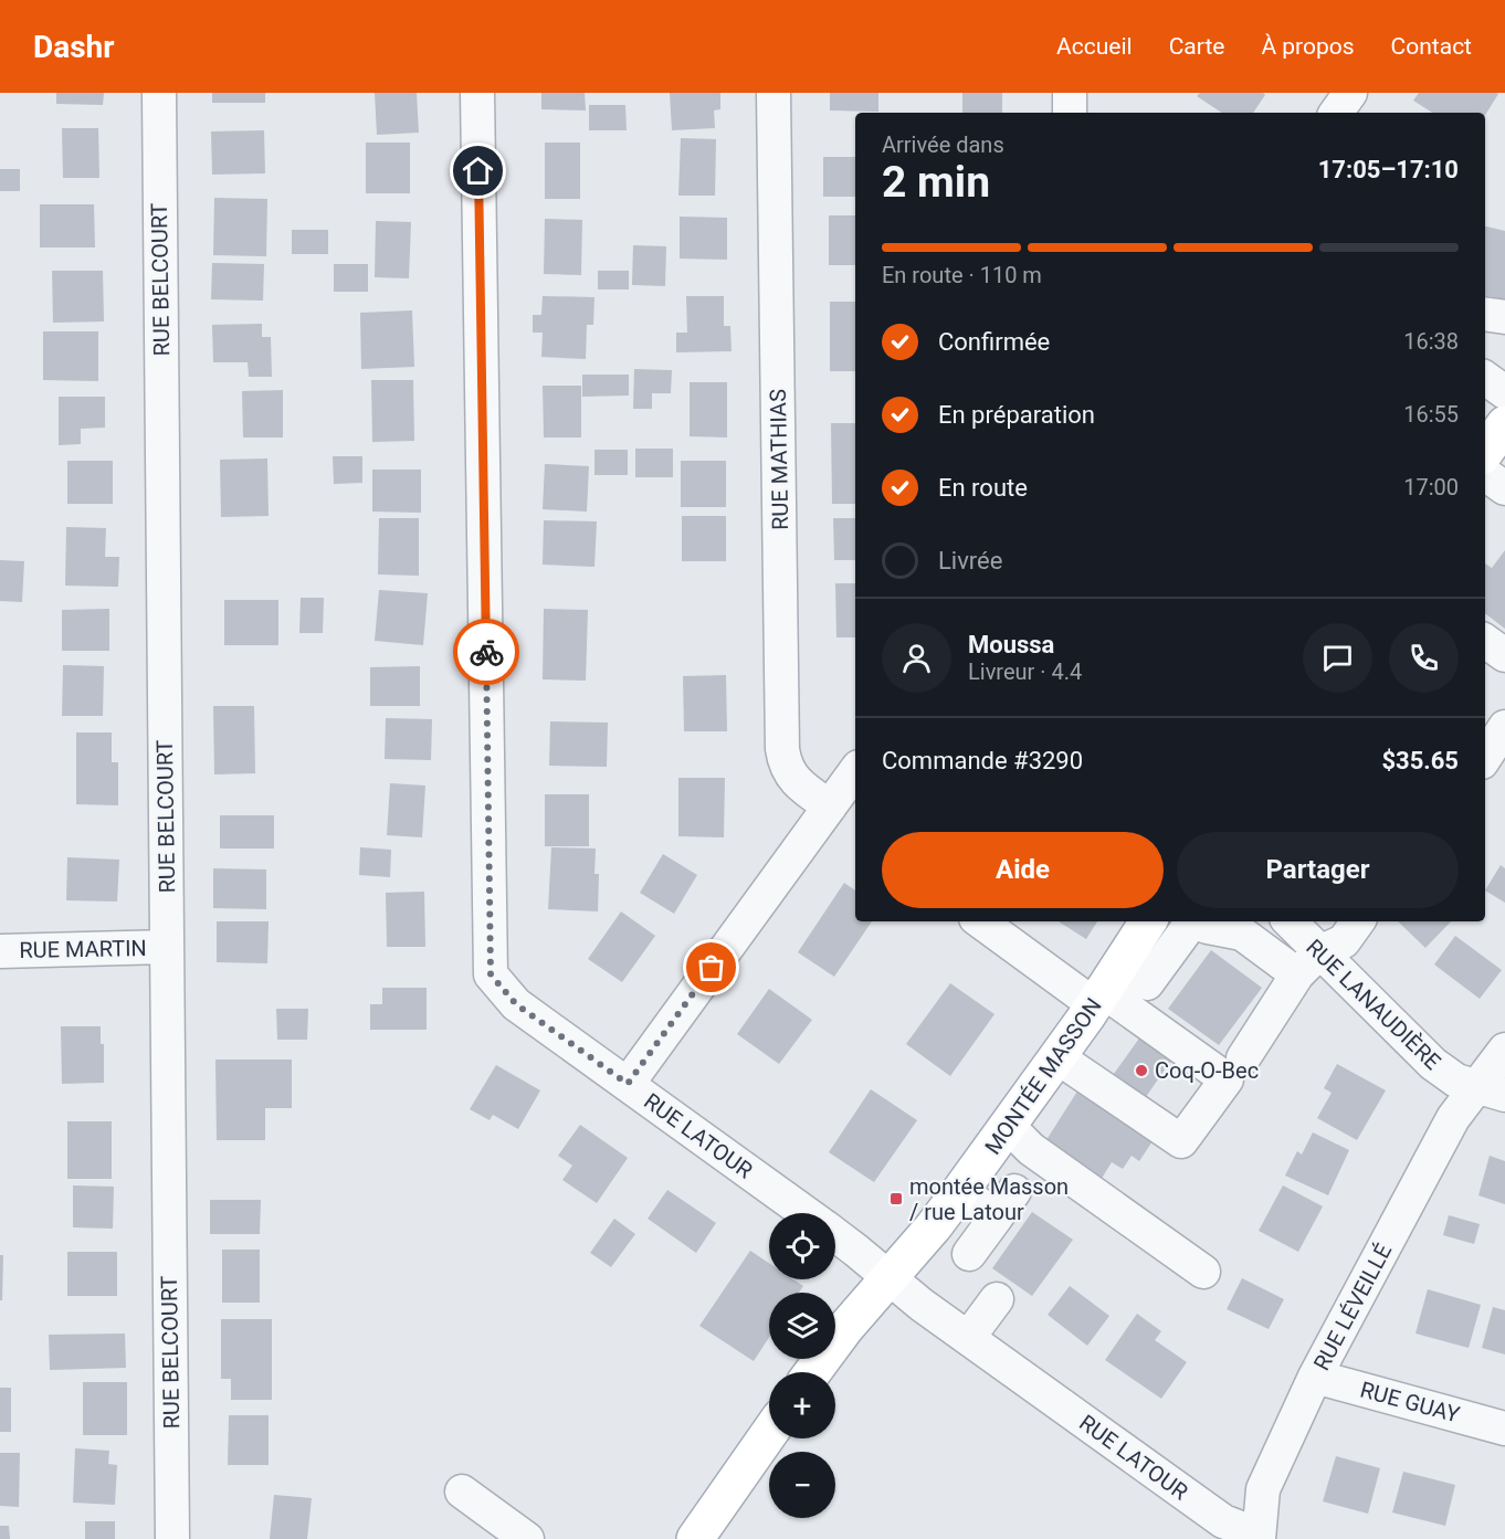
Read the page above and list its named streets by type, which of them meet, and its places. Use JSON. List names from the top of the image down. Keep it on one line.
{"streets":{"main road":["MONTÉE MASSON"],"street":["RUE BELCOURT","RUE MATHIAS","RUE MARTIN","RUE LANAUDIÈRE","RUE LATOUR","RUE LÉVEILLÉ","RUE GUAY"]},"crossings":[["RUE BELCOURT","RUE MARTIN"],["RUE LANAUDIÈRE","RUE LÉVEILLÉ"],["MONTÉE MASSON","RUE LATOUR"],["RUE LATOUR","RUE LÉVEILLÉ"],["RUE LÉVEILLÉ","RUE GUAY"]],"places":{"other":["Coq-O-Bec"],"transit":["montée Masson / rue Latour"]},"page":{"header":"Dashr","nav":["Accueil","Carte","À propos","Contact"],"heading":["2 min","Arrivée dans","17:05–17:10"],"panel":["Moussa","Livreur · 4.4","Commande #3290","$35.65"],"bar":"En route · 110 m","list":[["Confirmée","16:38"],["En préparation","16:55"],["En route","17:00"],"Livrée"],"buttons":["Aide","Partager"],"map_buttons":["+","−"]}}
